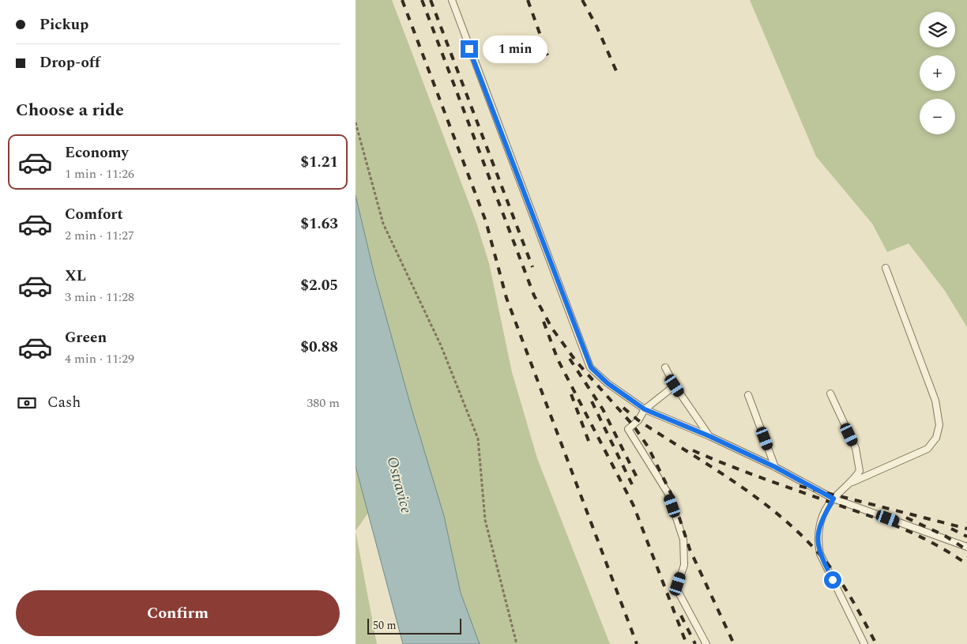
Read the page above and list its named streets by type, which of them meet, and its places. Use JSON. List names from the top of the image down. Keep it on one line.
{"water":["Ostravice"],"scale_bar":"50 m","page":{"banner":["Pickup","Drop-off"],"map_buttons":["+","−"],"bubble":"1 min","heading":"Choose a ride","list":[{"name":"Economy","note":"1 min · 11:26","value":"$1.21"},{"name":"Comfort","note":"2 min · 11:27","value":"$1.63"},{"name":"XL","note":"3 min · 11:28","value":"$2.05"},{"name":"Green","note":"4 min · 11:29","value":"$0.88"}],"pay":["Cash","380 m"],"buttons":"Confirm","scale":"50 m"}}
